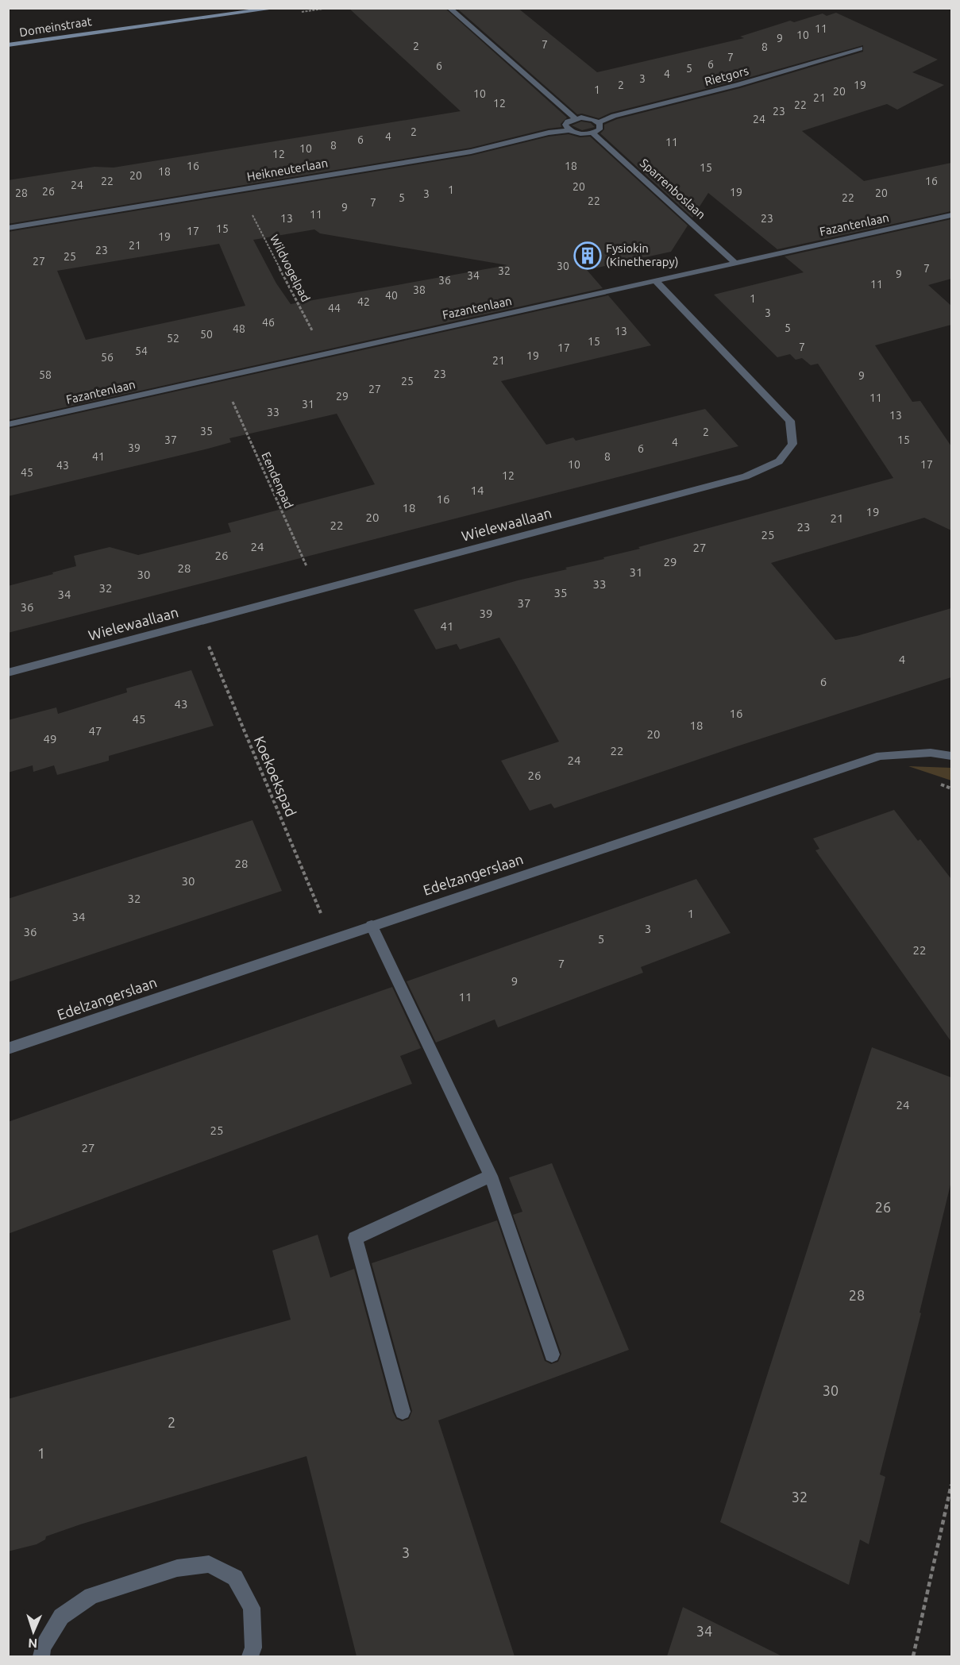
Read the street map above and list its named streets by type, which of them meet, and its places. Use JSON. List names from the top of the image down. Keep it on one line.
{"streets":{"street":["Domeinstraat","Rietgors","Heikneuterlaan","Sparrenboslaan","Fazantenlaan","Wielewaallaan","Edelzangerslaan"],"path":["Wildvogelpad","Eendenpad","Koekoekspad"]},"crossings":[["Heikneuterlaan","Wildvogelpad"],["Sparrenboslaan","Fazantenlaan"],["Fazantenlaan","Wildvogelpad"],["Fazantenlaan","Eendenpad"],["Fazantenlaan","Wielewaallaan"],["Eendenpad","Wielewaallaan"],["Wielewaallaan","Koekoekspad"],["Koekoekspad","Edelzangerslaan"]],"places":{"building":["Fysiokin (Kinetherapy)"]},"house_numbers":["11","10","9","7","2","8","7","6","6","5","4","3","2","19","1","20","10","21","12","22","23","24","2","4","6","11","8","10","12","16","18","15","18","20","22","16","24","20","1","26","19","28","20","3","5","22","22","7","9","11","13","23","15","17","19","21","23","25","27","30","7","32","9","34","36","11","38","40","1","42","44","3","46","5","48","13","50","52","15","7","17","54","19","56","21","23","58","9","25","27","29","11","31","33","13","35","2","37","15","4","39","6","41","8","10","17","43","45","12","14","16","18","19","20","21","22","23","25","24","27","26","29","28","31","30","33","32","35","34","37","36","39","41","4","6","43","16","45","18","47","20","49","22","24","26","28","30","32","1","34","3","36","5","22","7","9","11","24","25","27","26","28","30","2","1","32","3","34"],"north":"bottom"}
